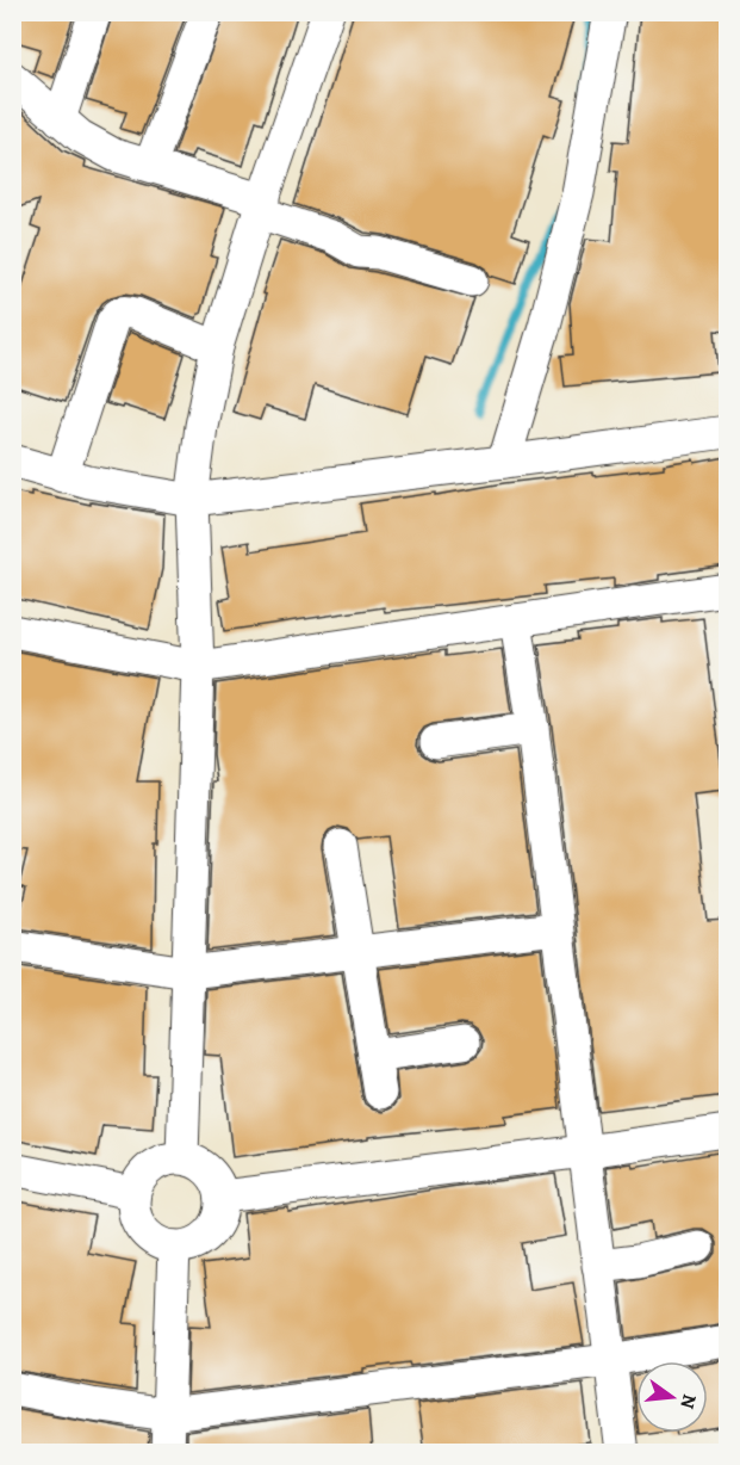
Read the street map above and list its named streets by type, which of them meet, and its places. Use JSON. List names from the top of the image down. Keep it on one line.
{"north":"right"}
